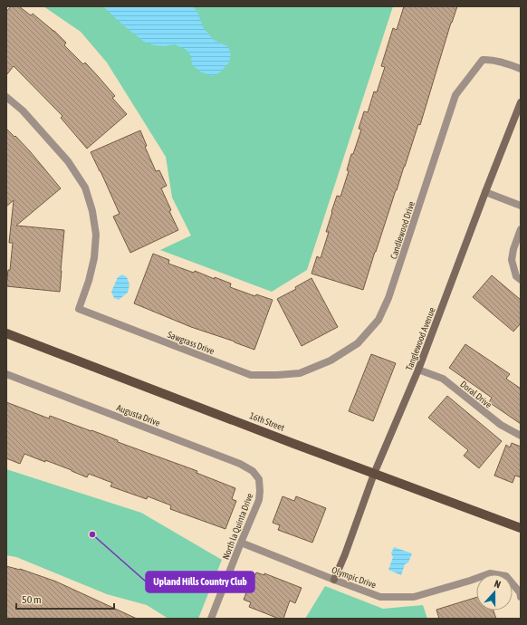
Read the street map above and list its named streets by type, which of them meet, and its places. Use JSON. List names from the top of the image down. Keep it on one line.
{"streets":{"main road":["16th Street"],"street":["Candlewood Drive","Tanglewood Avenue","Sawgrass Drive","Doral Drive","Augusta Drive","North la Quinta Drive","Olympic Drive"]},"crossings":[["Candlewood Drive","Sawgrass Drive"],["Tanglewood Avenue","Doral Drive"],["Tanglewood Avenue","16th Street"],["Tanglewood Avenue","Olympic Drive"],["Augusta Drive","North la Quinta Drive"],["North la Quinta Drive","Olympic Drive"]],"places":["Upland Hills Country Club"],"scale_bar":"50 m","north":"top"}
